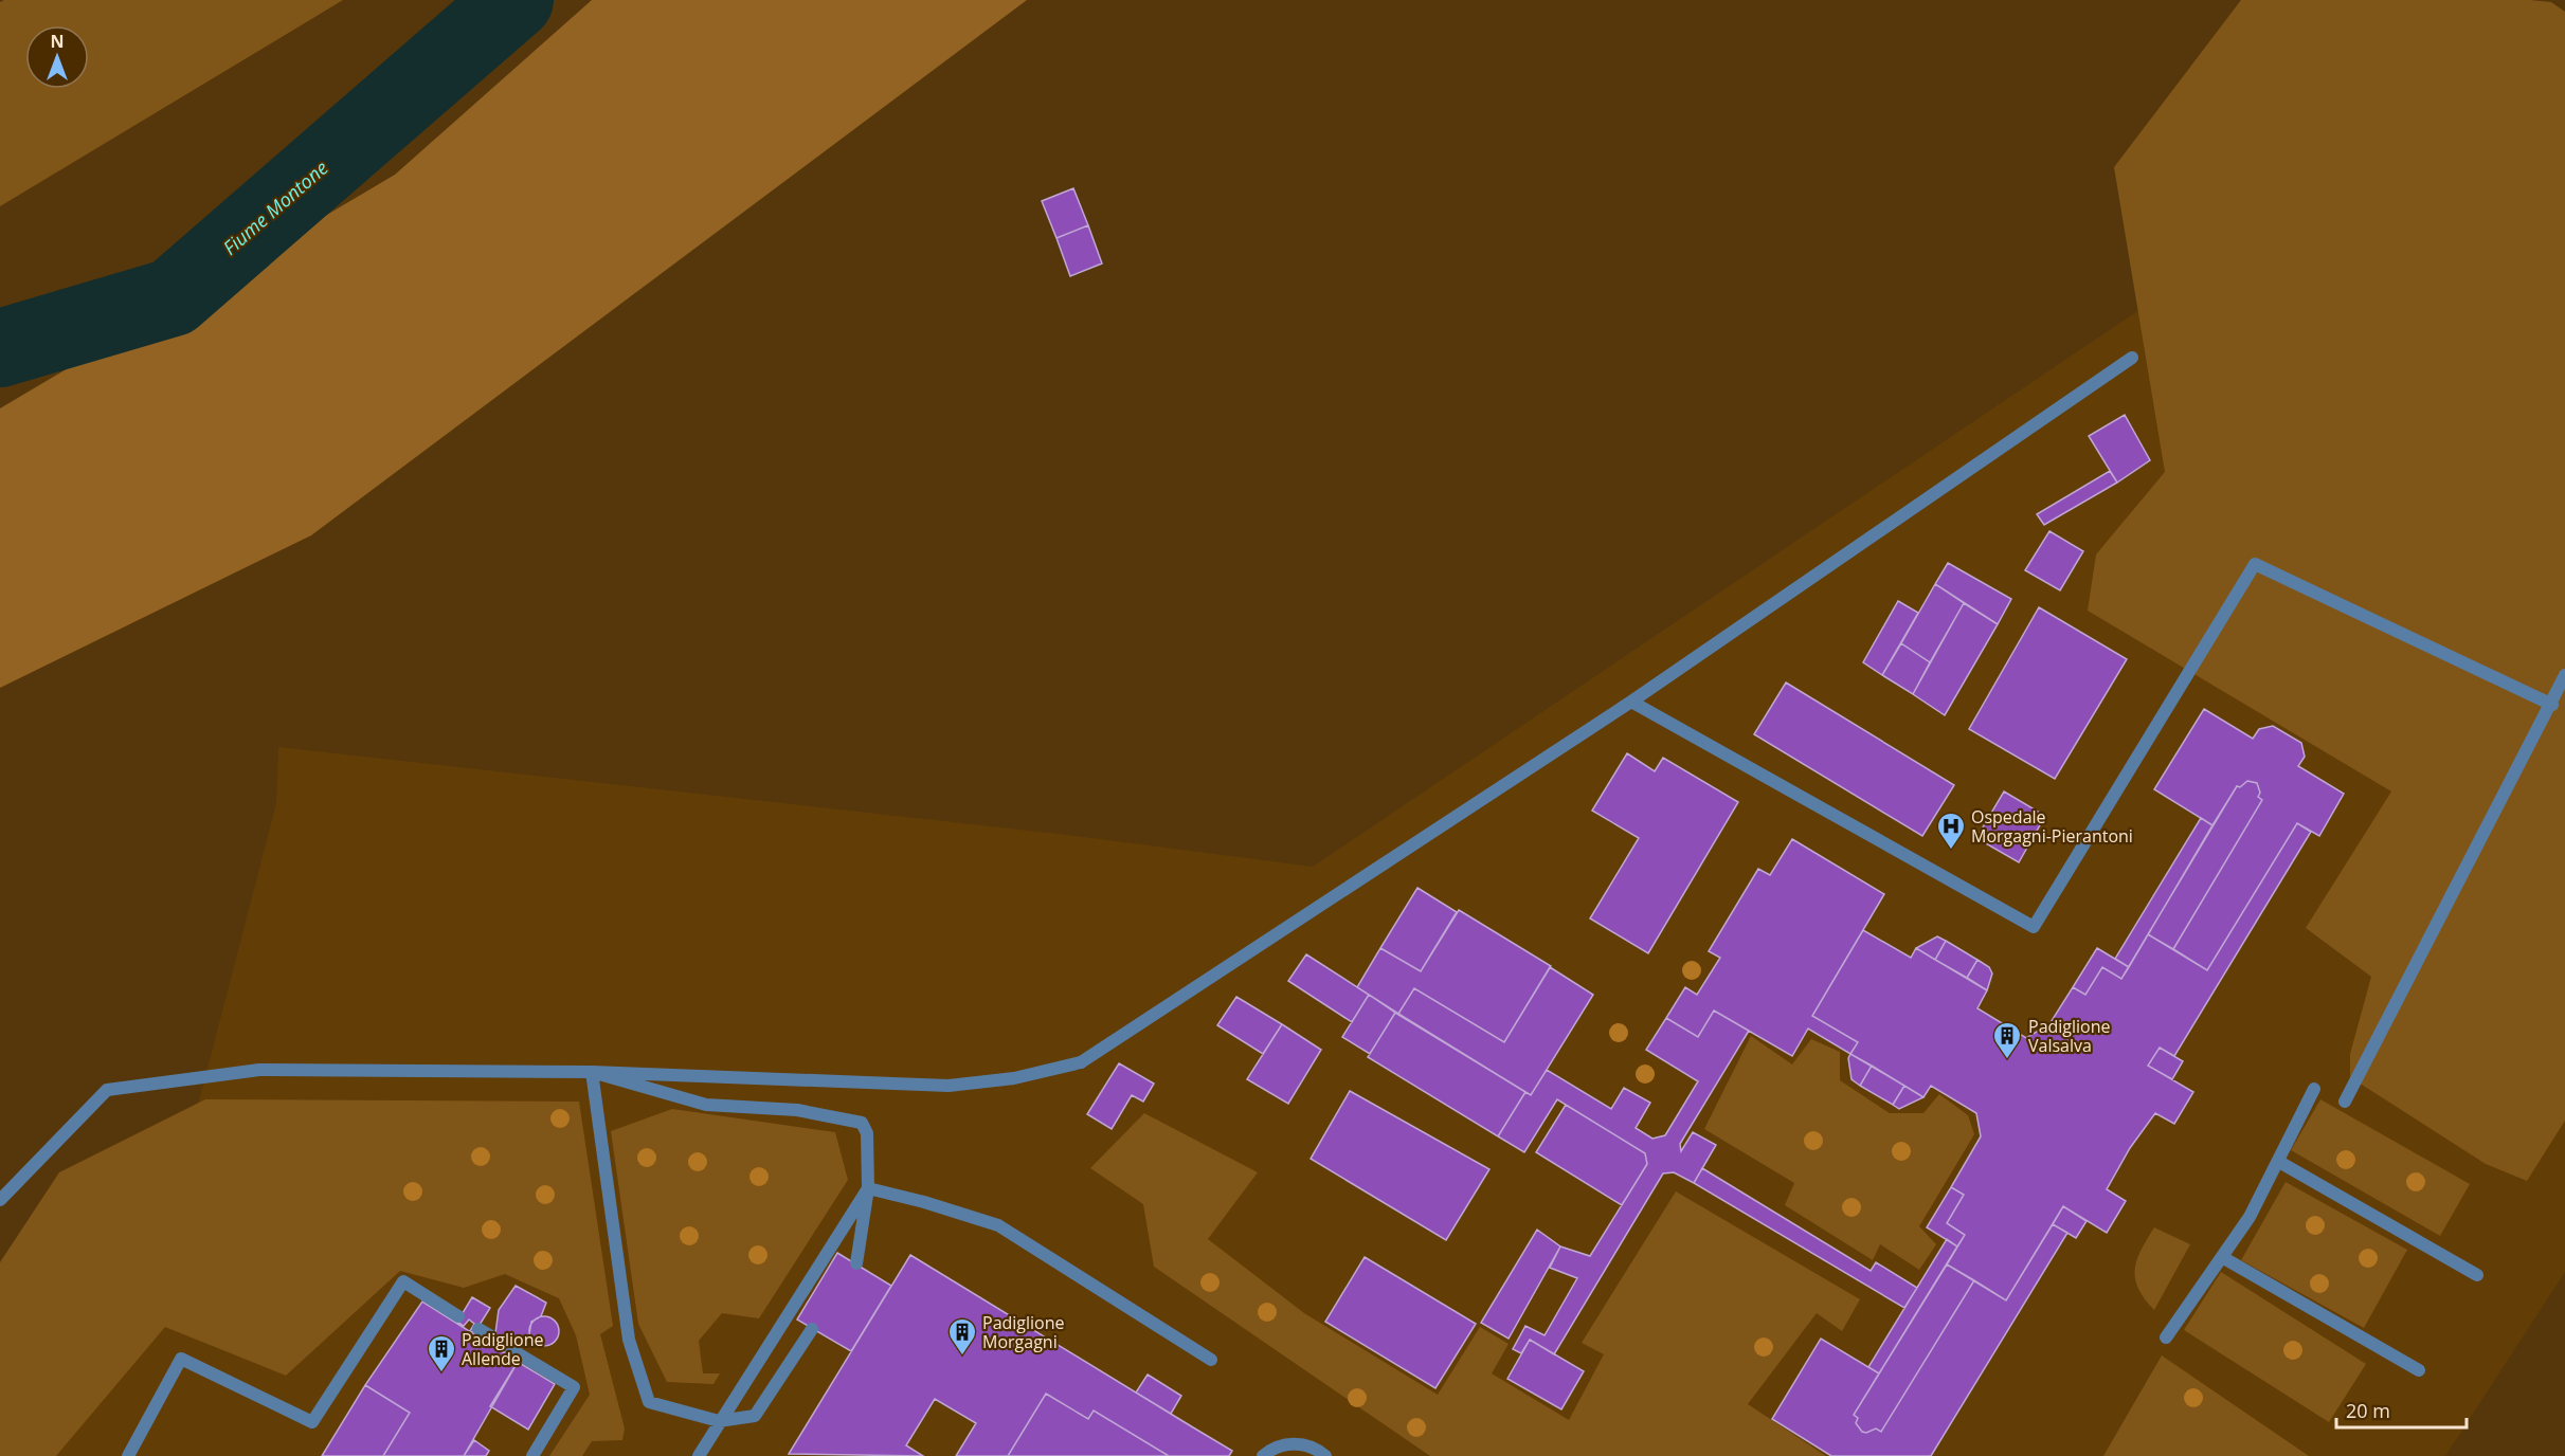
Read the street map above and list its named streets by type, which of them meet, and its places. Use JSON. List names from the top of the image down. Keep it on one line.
{"water":["Fiume Montone"],"places":{"hospital":["Ospedale Morgagni-Pierantoni"],"building":["Padiglione Valsalva","Padiglione Morgagni","Padiglione Allende"]},"scale_bar":"20 m","north":"top"}
